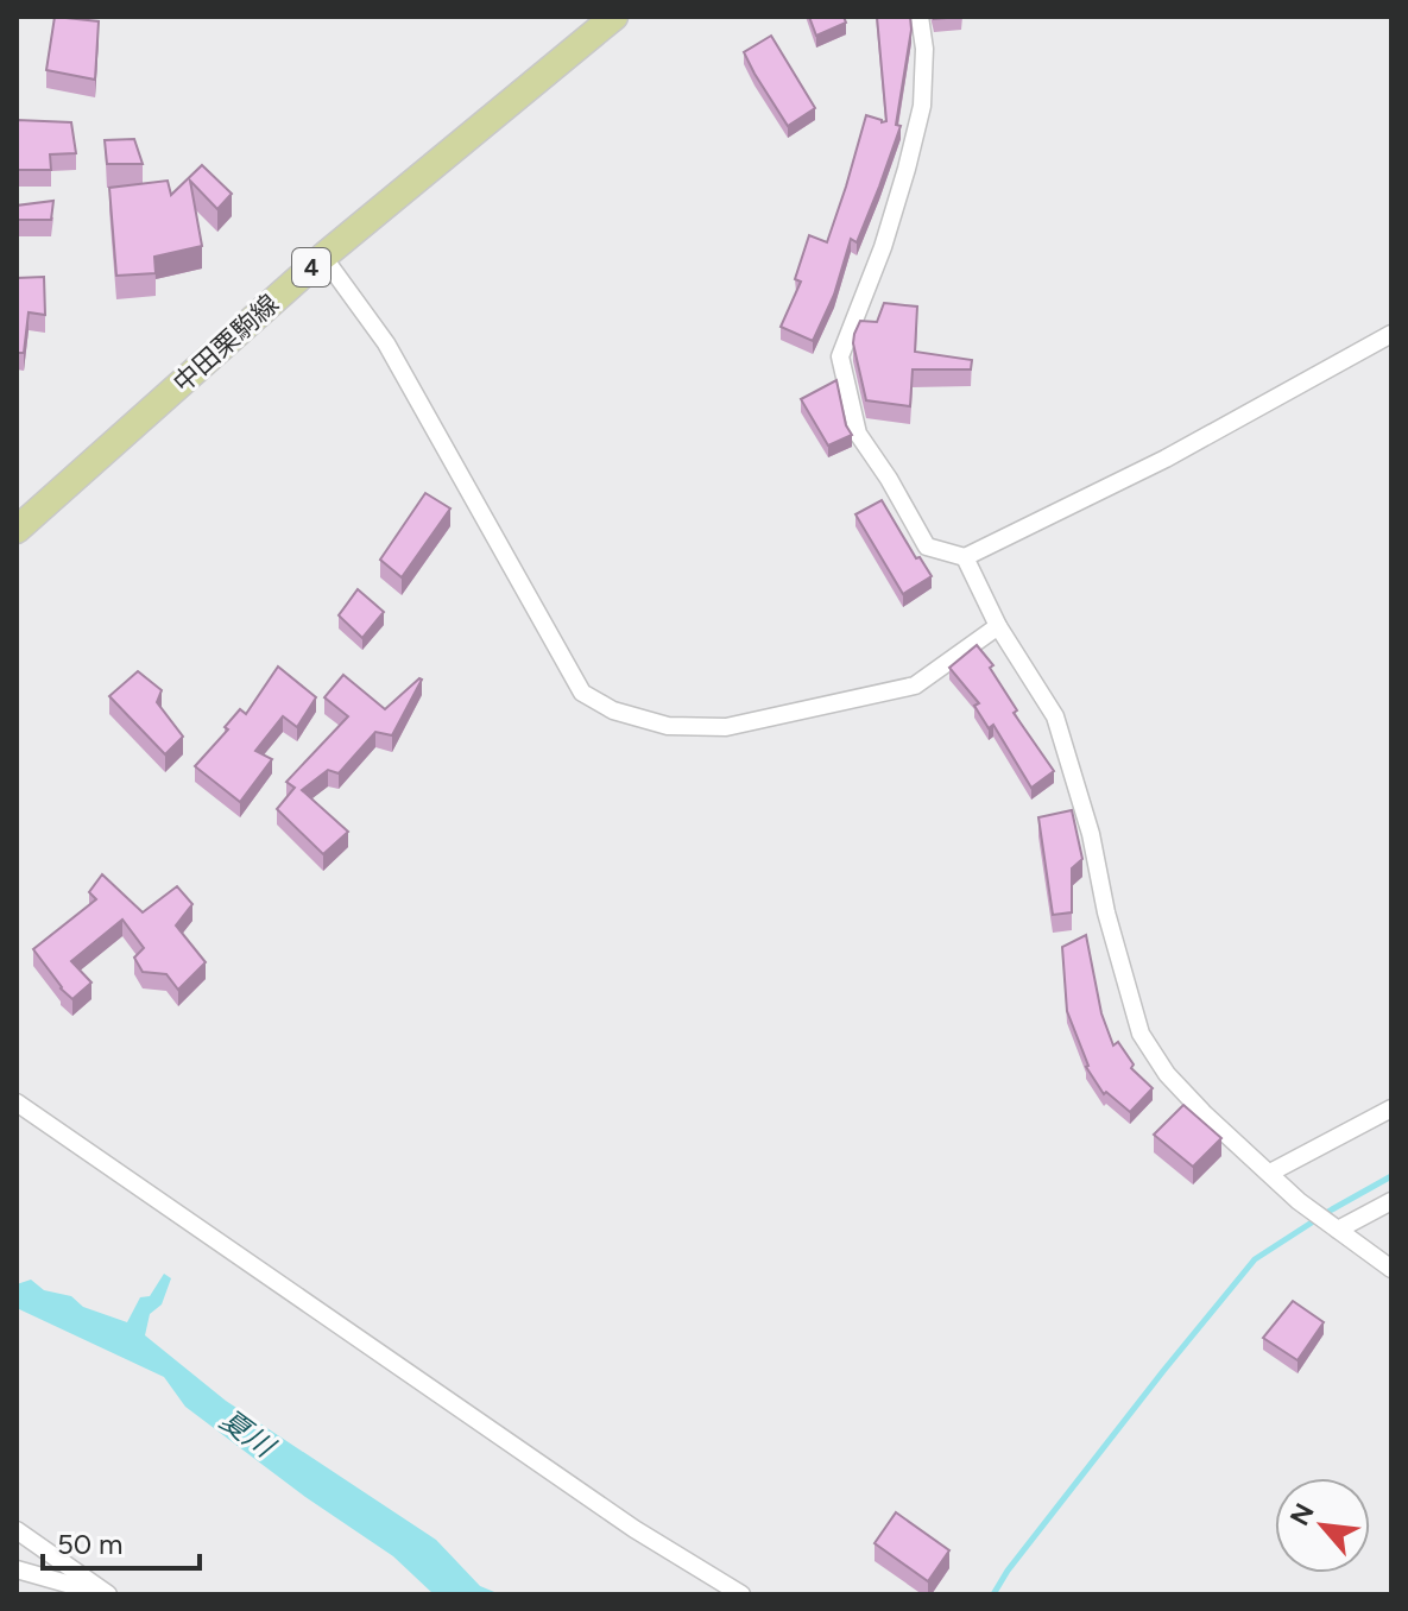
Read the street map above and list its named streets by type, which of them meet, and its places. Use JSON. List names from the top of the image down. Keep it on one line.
{"streets":{"main road":["4","中田栗駒線"]},"water":["夏川"],"scale_bar":"50 m","north":"top left"}
